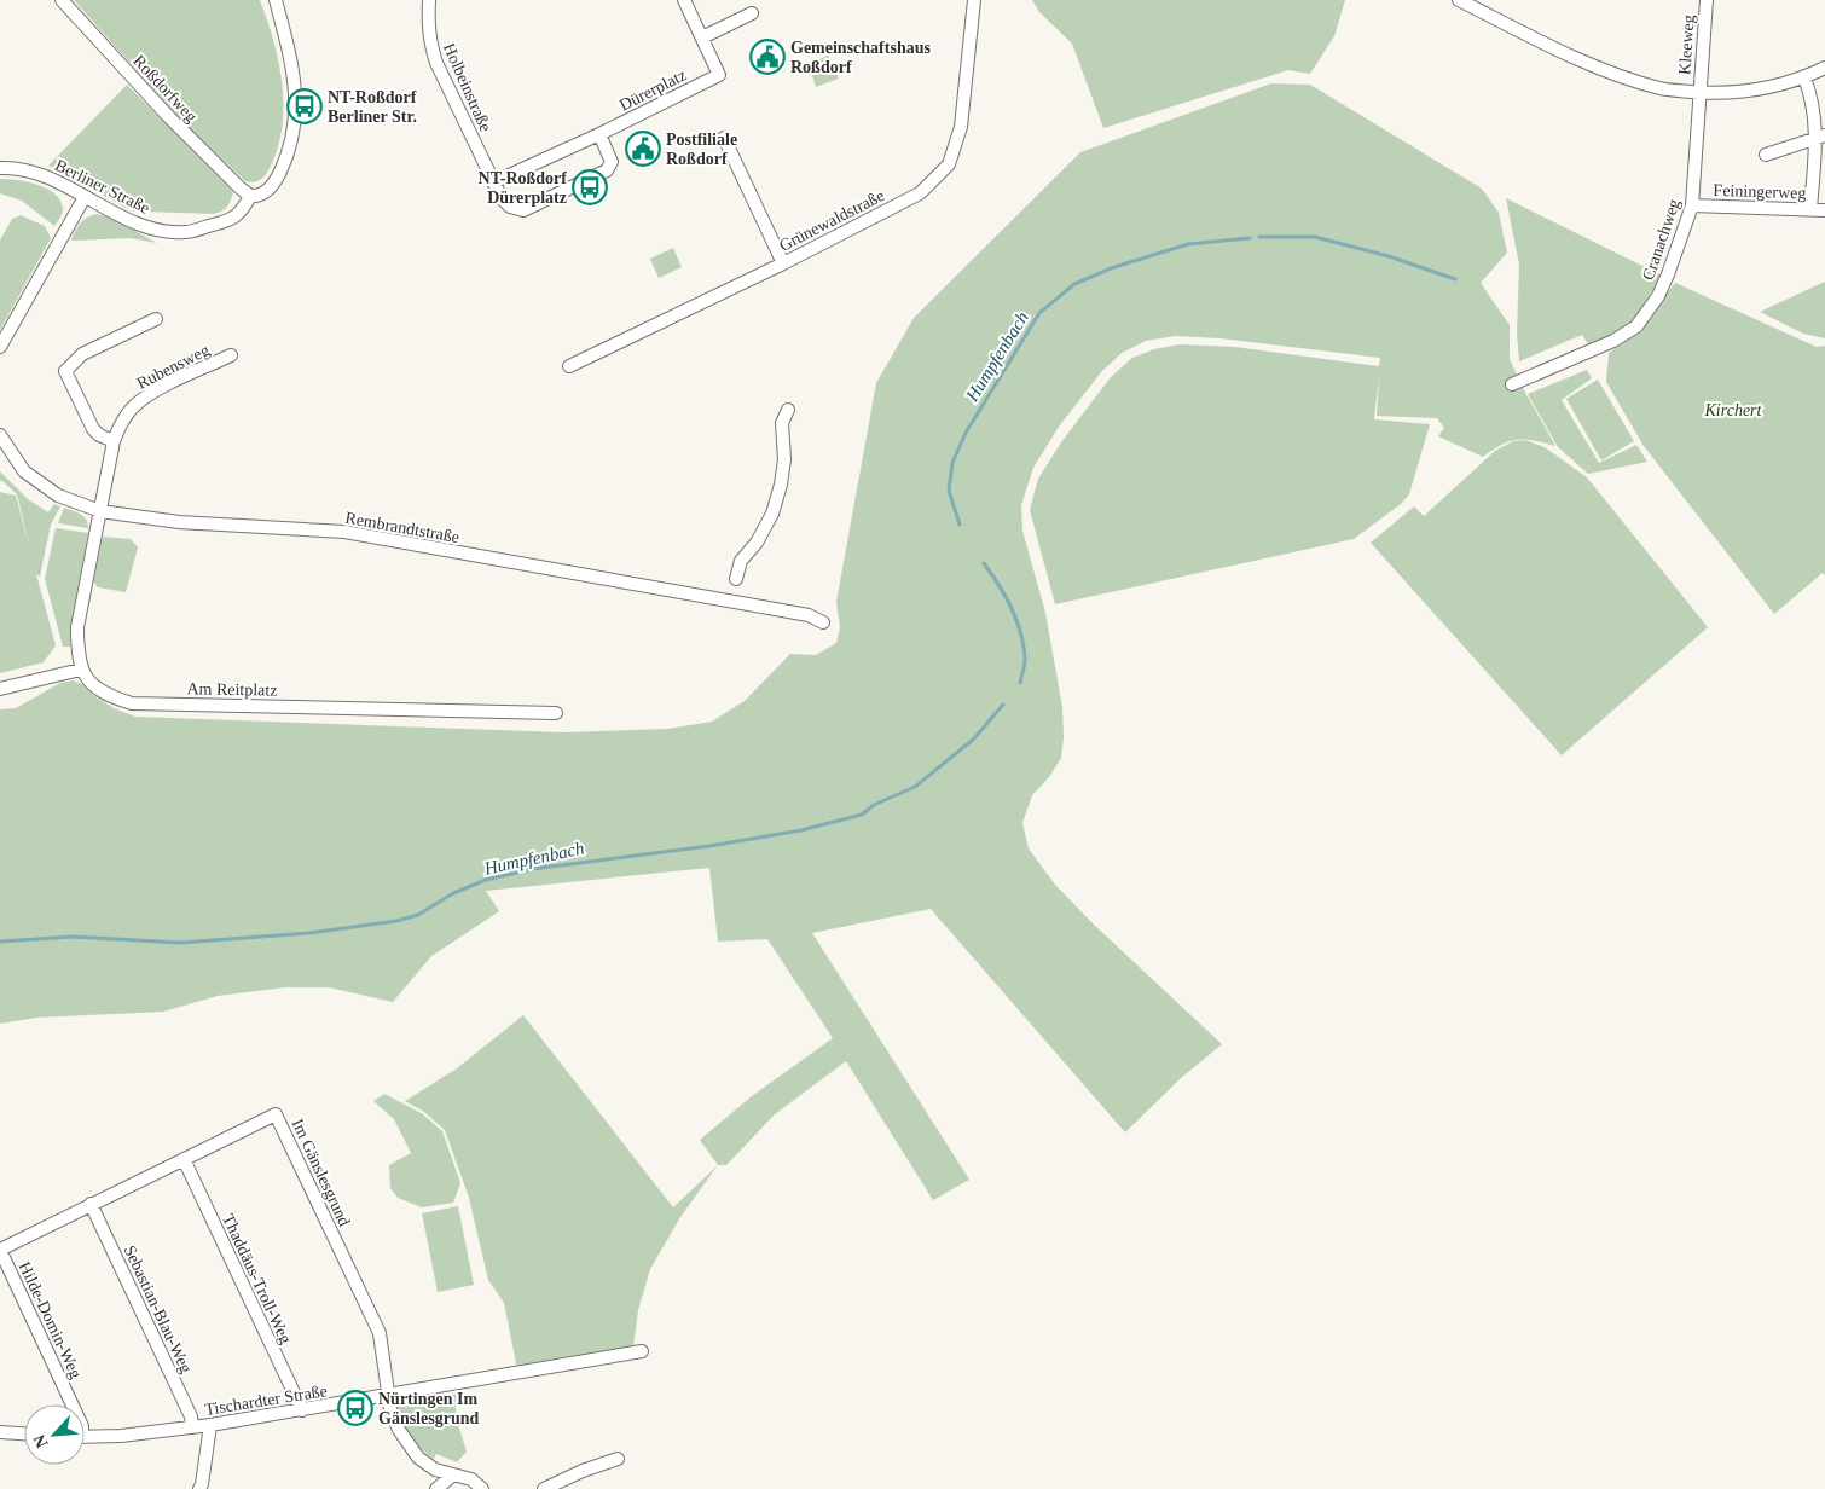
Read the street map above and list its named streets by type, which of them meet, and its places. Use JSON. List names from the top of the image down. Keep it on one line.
{"streets":{"street":["Kleeweg","Holbeinstraße","Roßdorfweg","Dürerplatz","Berliner Straße","Feiningerweg","Grünewaldstraße","Cranachweg","Rubensweg","Rembrandtstraße","Am Reitplatz","Im Gänslesgrund","Thaddäus-Troll-Weg","Sebastian-Blau-Weg","Hilde-Domin-Weg","Tischardter Straße"]},"crossings":[["Kleeweg","Cranachweg"],["Holbeinstraße","Dürerplatz"],["Roßdorfweg","Berliner Straße"],["Feiningerweg","Cranachweg"],["Rubensweg","Rembrandtstraße"],["Im Gänslesgrund","Thaddäus-Troll-Weg"],["Im Gänslesgrund","Sebastian-Blau-Weg"],["Im Gänslesgrund","Hilde-Domin-Weg"],["Im Gänslesgrund","Tischardter Straße"],["Thaddäus-Troll-Weg","Tischardter Straße"],["Sebastian-Blau-Weg","Tischardter Straße"]],"water":["Humpfenbach"],"parks":["Kirchert"],"places":{"public building":["Gemeinschaftshaus Roßdorf","Postfiliale Roßdorf"],"bus stop":["NT-Roßdorf Berliner Str.","NT-Roßdorf Dürerplatz","Nürtingen Im Gänslesgrund"]},"north":"bottom left"}
